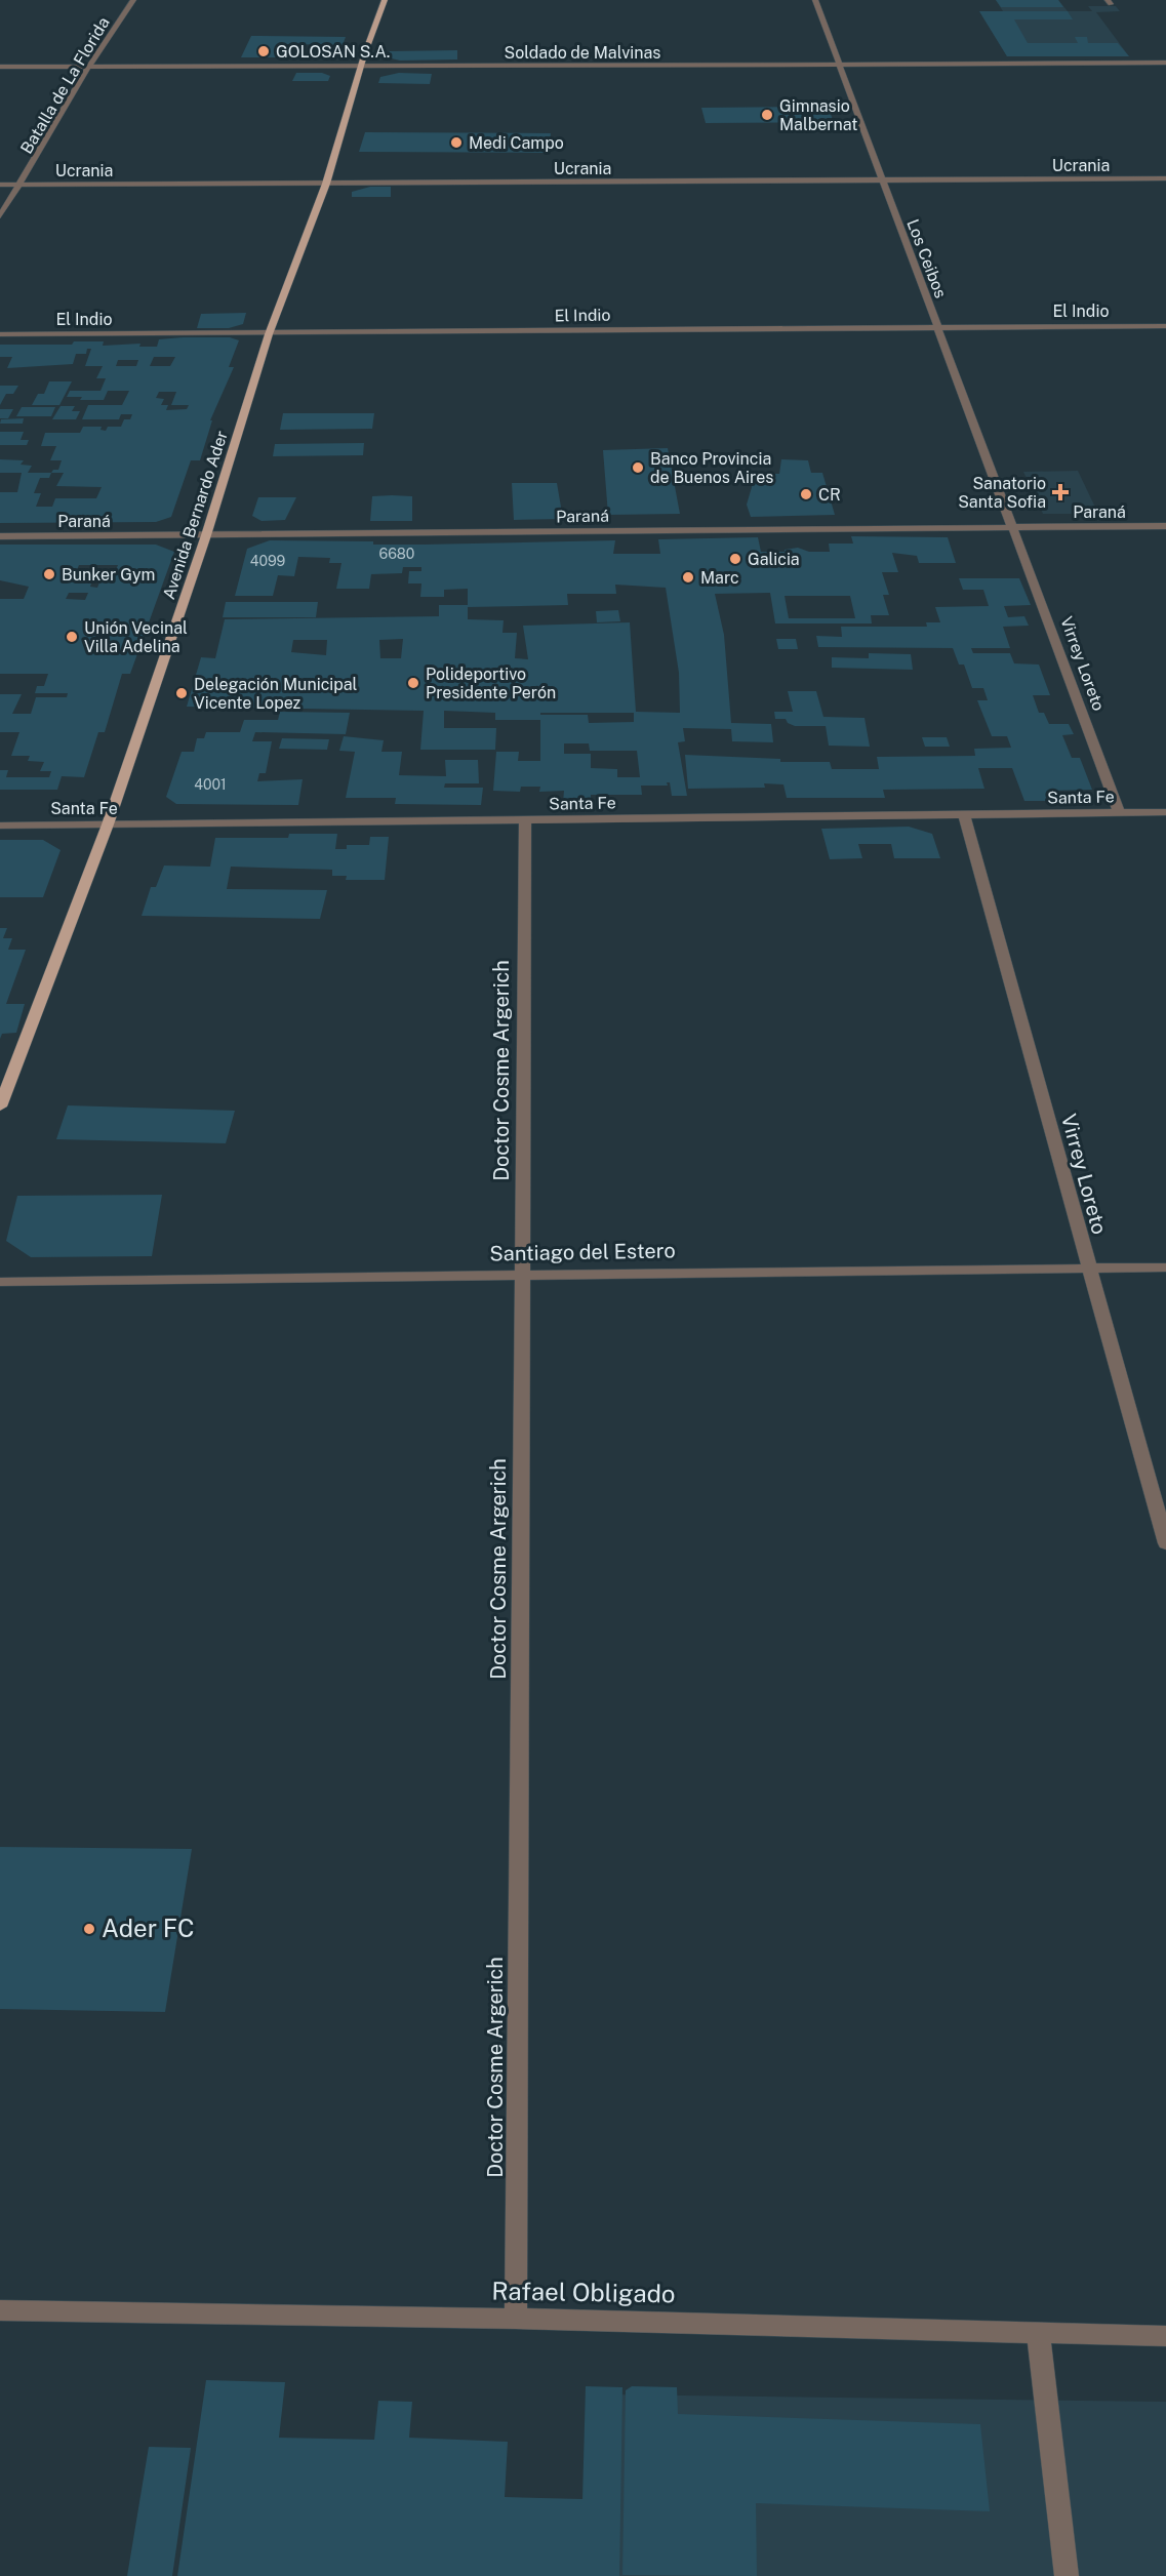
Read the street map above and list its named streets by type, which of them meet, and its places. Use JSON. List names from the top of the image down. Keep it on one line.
{"streets":{"main road":["Avenida Bernardo Ader"],"street":["Soldado de Malvinas","Batalla de La Florida","Ucrania","Los Ceibos","El Indio","Paraná","Virrey Loreto","Santa Fe","Doctor Cosme Argerich","Santiago del Estero","Rafael Obligado"]},"crossings":[["Soldado de Malvinas","Batalla de La Florida"],["Soldado de Malvinas","Los Ceibos"],["Soldado de Malvinas","Avenida Bernardo Ader"],["Batalla de La Florida","Ucrania"],["Ucrania","Los Ceibos"],["Ucrania","Avenida Bernardo Ader"],["Los Ceibos","El Indio"],["Los Ceibos","Paraná"],["Los Ceibos","Virrey Loreto"],["El Indio","Avenida Bernardo Ader"],["Paraná","Avenida Bernardo Ader"],["Paraná","Virrey Loreto"],["Avenida Bernardo Ader","Santa Fe"],["Virrey Loreto","Santa Fe"],["Virrey Loreto","Santiago del Estero"],["Santa Fe","Doctor Cosme Argerich"],["Doctor Cosme Argerich","Santiago del Estero"],["Doctor Cosme Argerich","Rafael Obligado"]],"places":{"other":["GOLOSAN S.A.","Gimnasio Malbernat","Medi Campo","Banco Provincia de Buenos Aires","CR","Galicia","Bunker Gym","Marc","Unión Vecinal Villa Adelina","Polideportivo Presidente Perón","Delegación Municipal Vicente Lopez","Ader FC"],"health":["Sanatorio Santa Sofia"]},"house_numbers":["6680","4099","4001"]}
